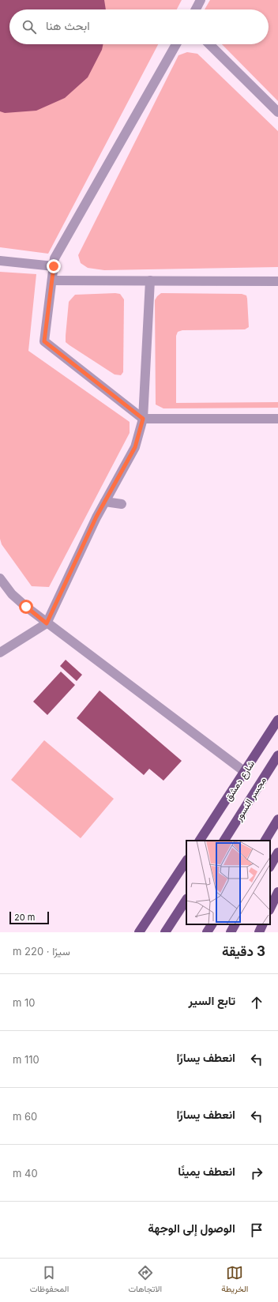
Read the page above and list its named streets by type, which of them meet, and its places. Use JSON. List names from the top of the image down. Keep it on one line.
{"streets":{"main road":["شارع دمشق","مجسر النسور"]},"scale_bar":"20 m","page":{"search":"ابحث هنا","scale":"20 m","heading":["3 دقيقة","سيرًا · 220 m"],"list":[["تابع السير","10 m"],["انعطف يسارًا","110 m"],["انعطف يسارًا","60 m"],["انعطف يمينًا","40 m"],"الوصول إلى الوجهة"],"nav":["الخريطة","الاتجاهات","المحفوظات"]}}
